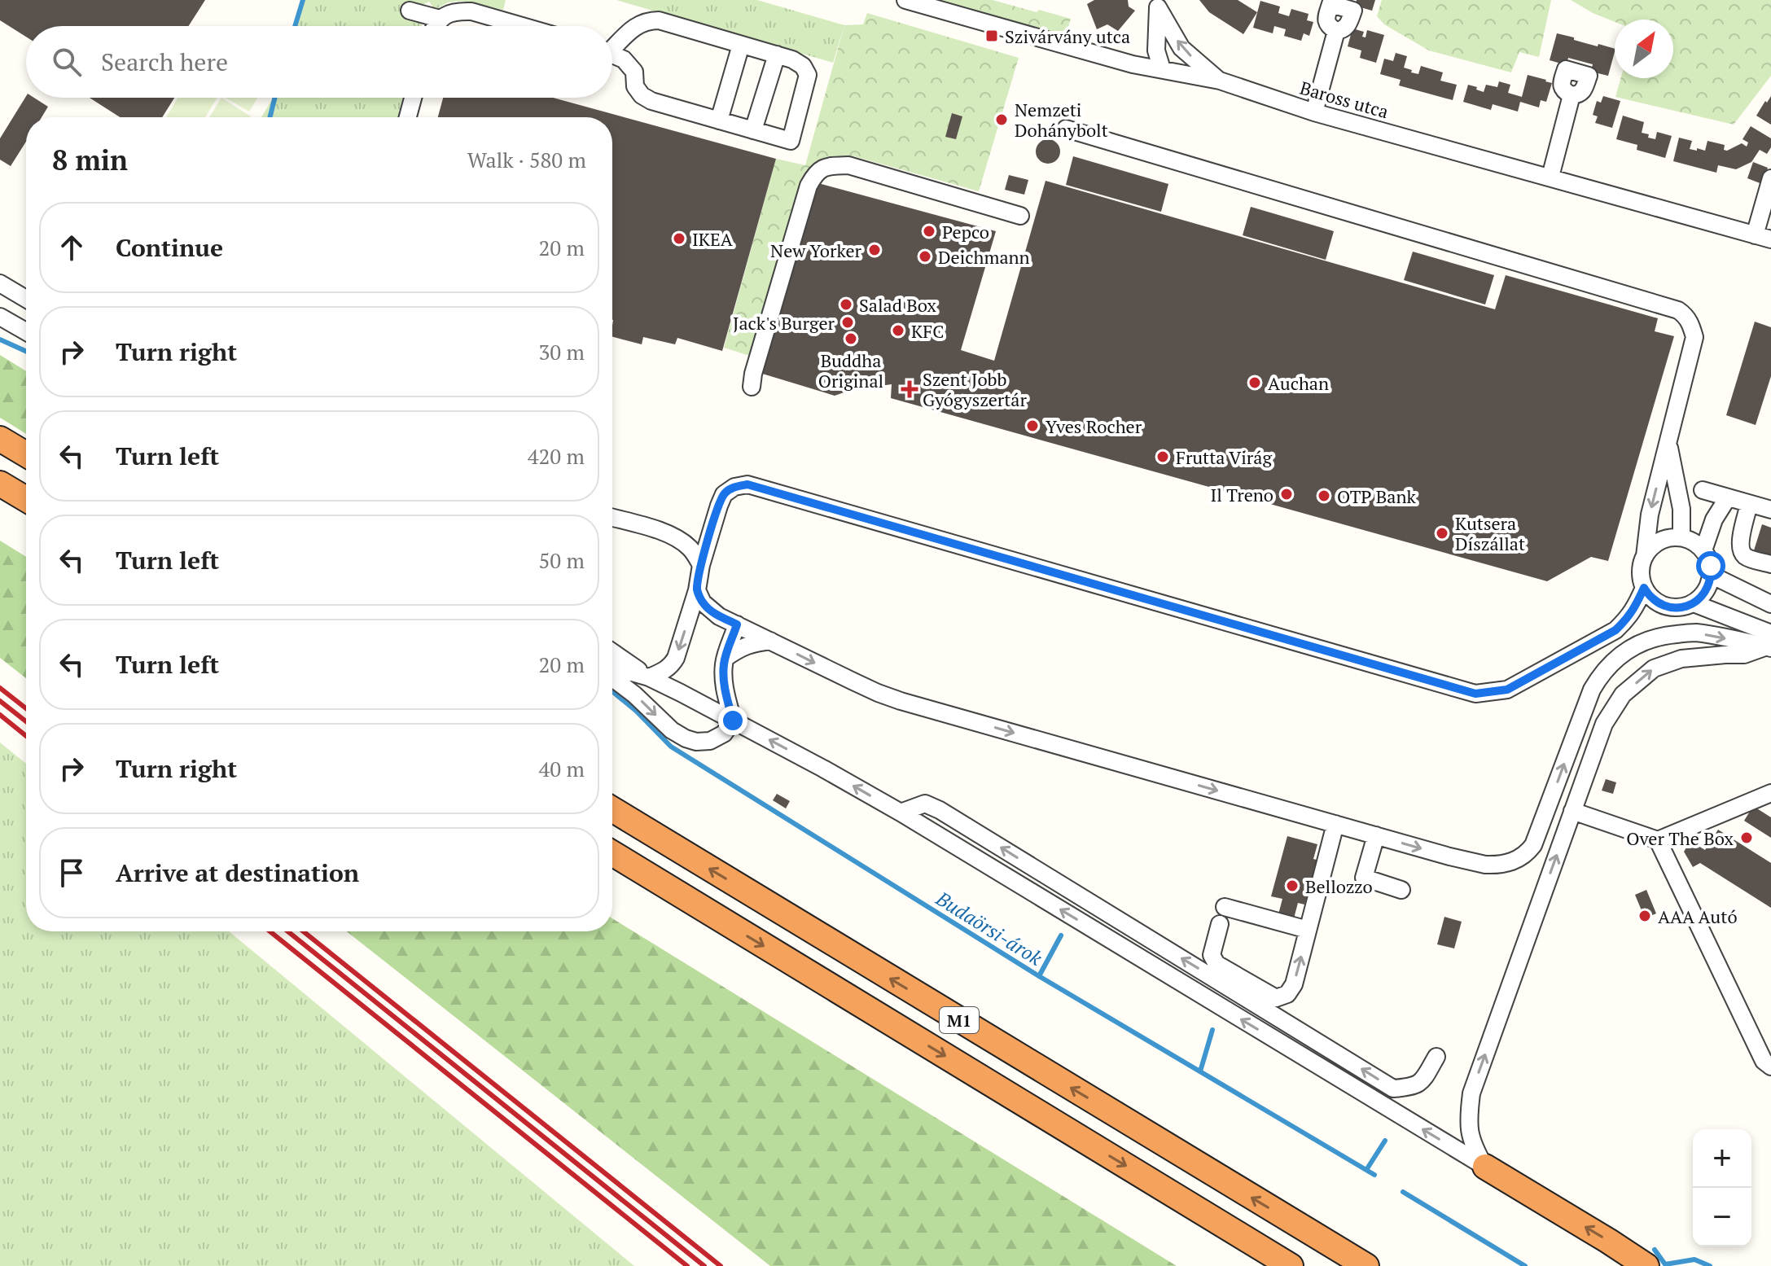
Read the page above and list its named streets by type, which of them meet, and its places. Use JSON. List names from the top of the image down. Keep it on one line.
{"streets":{"highway":["M1"],"street":["Baross utca"]},"water":["Budaörsi-árok"],"places":{"transit":["Szivárvány utca"],"other":["Nemzeti Dohánybolt","Pepco","IKEA","New Yorker","Deichmann","Salad Box","Jack's Burger","KFC","Buddha Original","Auchan","Yves Rocher","Frutta Virág","Il Treno","OTP Bank","Kutsera Díszállat","Over The Box","Bellozzo","AAA Autó"],"health":["Szent Jobb Gyógyszertár"]},"north":"top right","page":{"search":"Search here","heading":["8 min","Walk · 580 m"],"list":[["Continue","20 m"],["Turn right","30 m"],["Turn left","420 m"],["Turn left","50 m"],["Turn left","20 m"],["Turn right","40 m"],"Arrive at destination"],"map_buttons":["+","−"]}}
